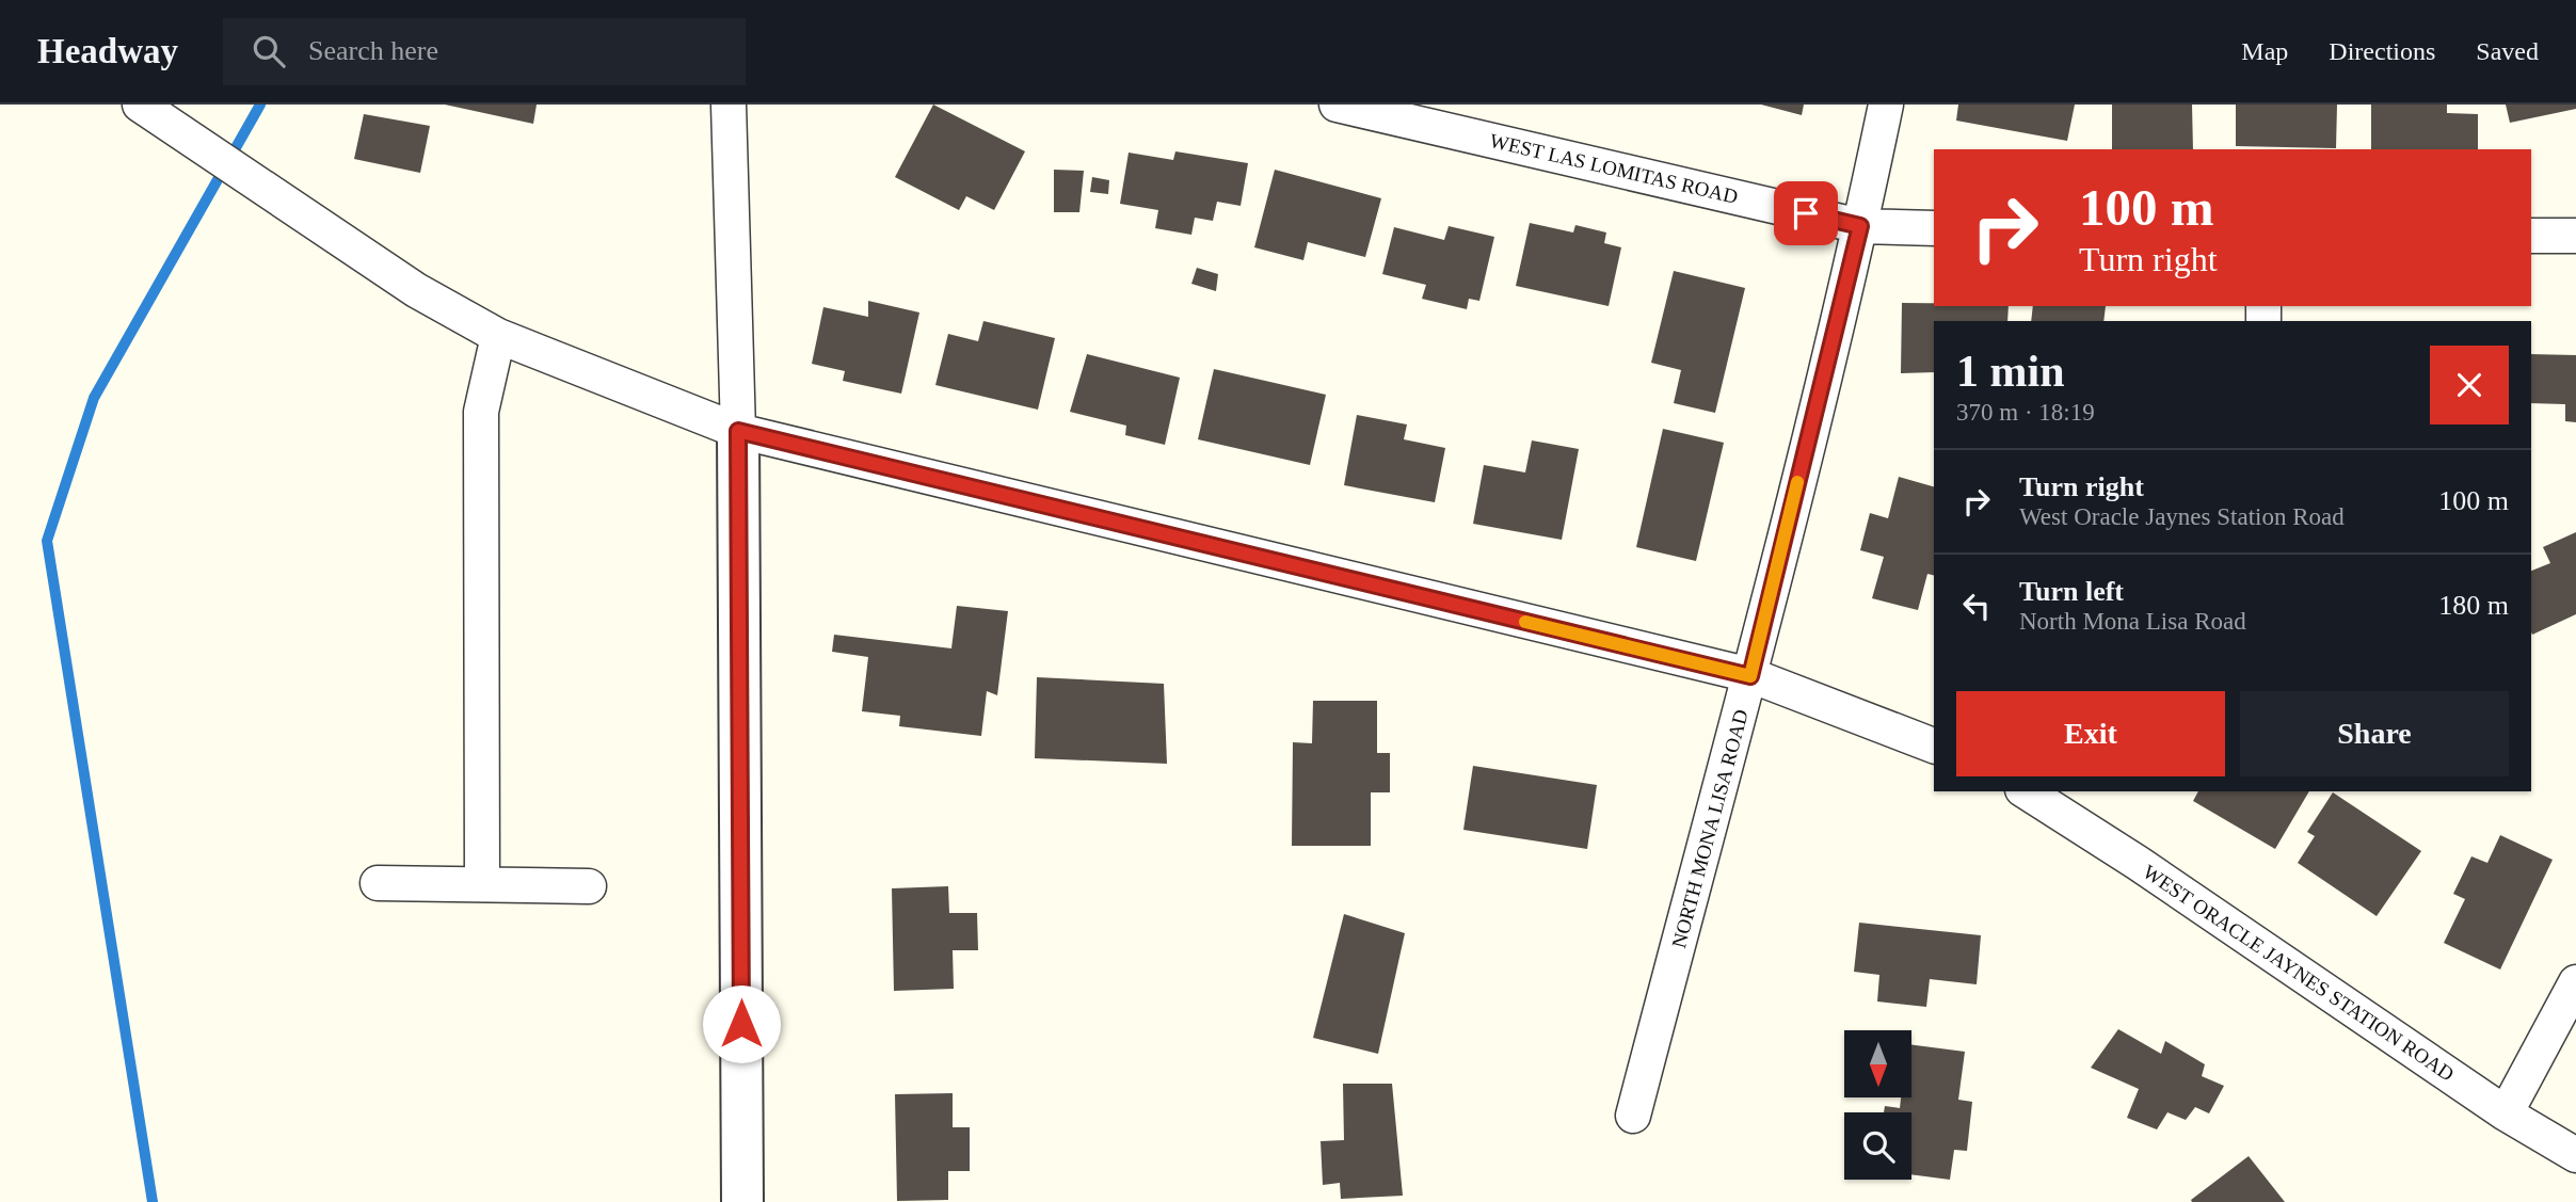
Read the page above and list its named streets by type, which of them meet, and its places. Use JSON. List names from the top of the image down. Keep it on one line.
{"streets":{"street":["WEST LAS LOMITAS ROAD","NORTH MONA LISA ROAD","WEST ORACLE JAYNES STATION ROAD"]},"crossings":[["WEST LAS LOMITAS ROAD","NORTH MONA LISA ROAD"]],"north":"bottom","page":{"header":"Headway","search":"Search here","nav":["Map","Directions","Saved"],"turn":["100 m","Turn right"],"heading":["1 min","370 m · 18:19"],"list":[{"name":"Turn right","note":"West Oracle Jaynes Station Road","value":"100 m"},{"name":"Turn left","note":"North Mona Lisa Road","value":"180 m"}],"buttons":["Exit","Share"]}}
